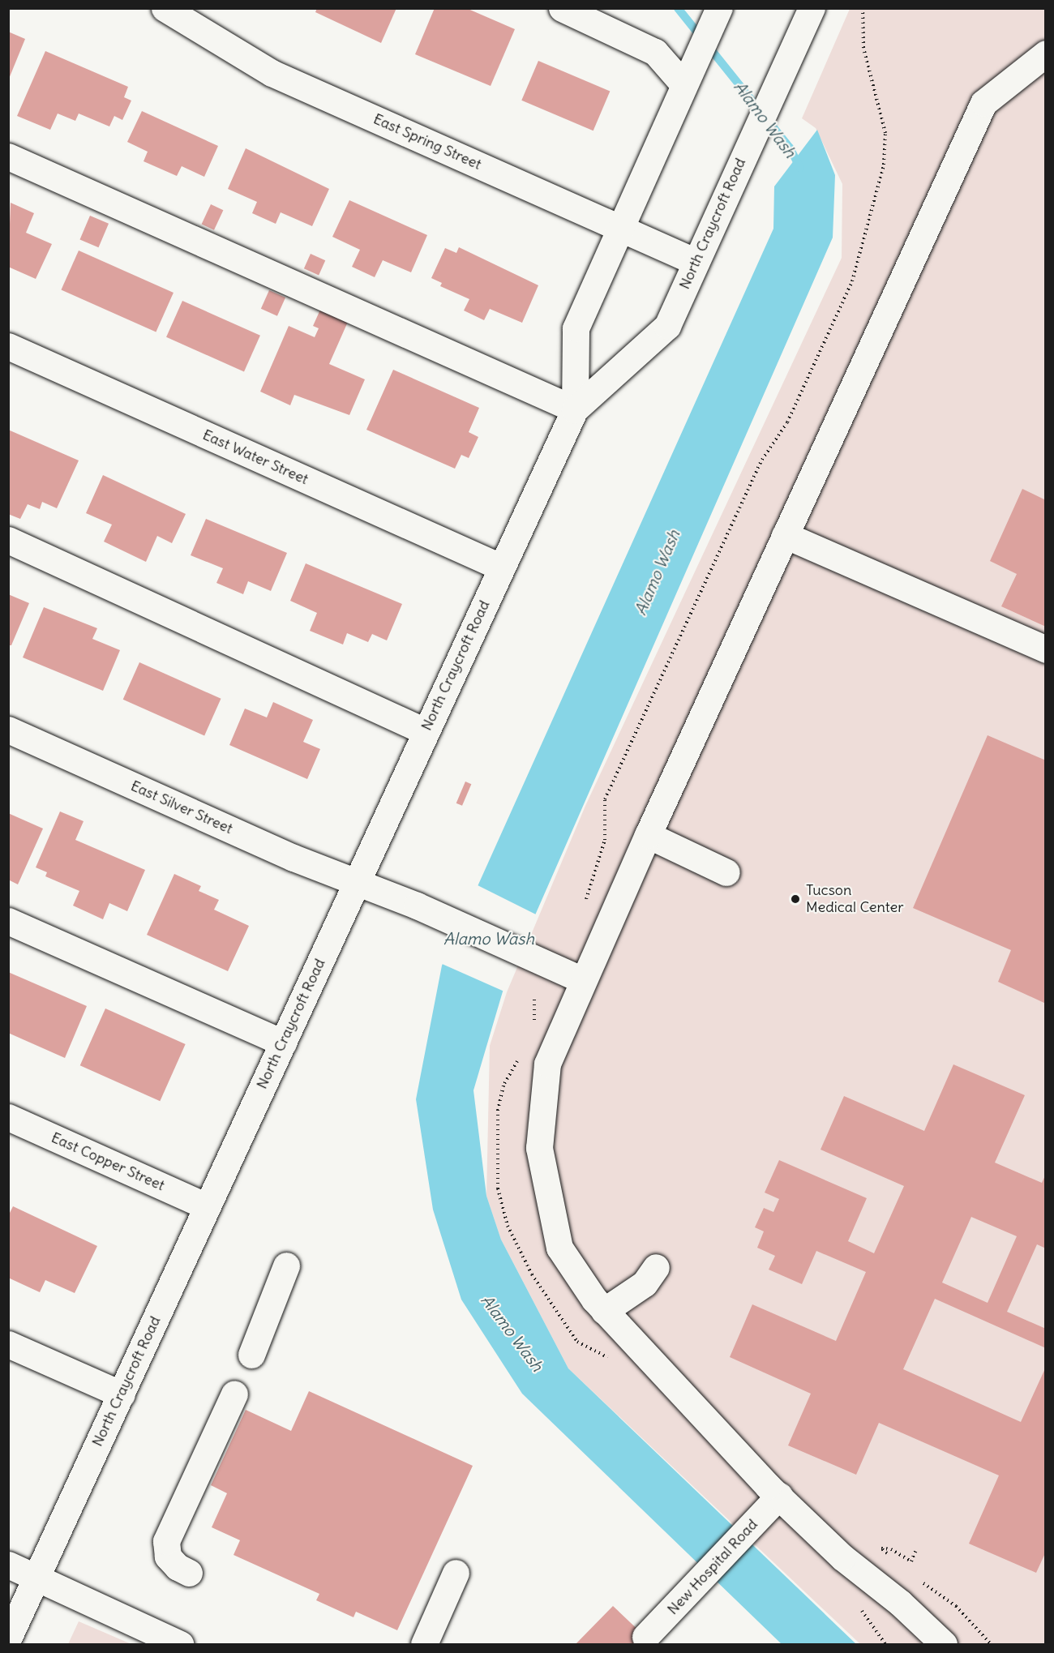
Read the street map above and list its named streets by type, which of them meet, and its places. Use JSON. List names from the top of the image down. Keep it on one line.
{"streets":{"street":["East Spring Street","North Craycroft Road","East Water Street","East Silver Street","East Copper Street","New Hospital Road"]},"crossings":[["East Spring Street","North Craycroft Road"],["North Craycroft Road","East Water Street"],["North Craycroft Road","East Silver Street"],["North Craycroft Road","East Copper Street"]],"water":["Alamo Wash"],"places":["Tucson Medical Center"]}
